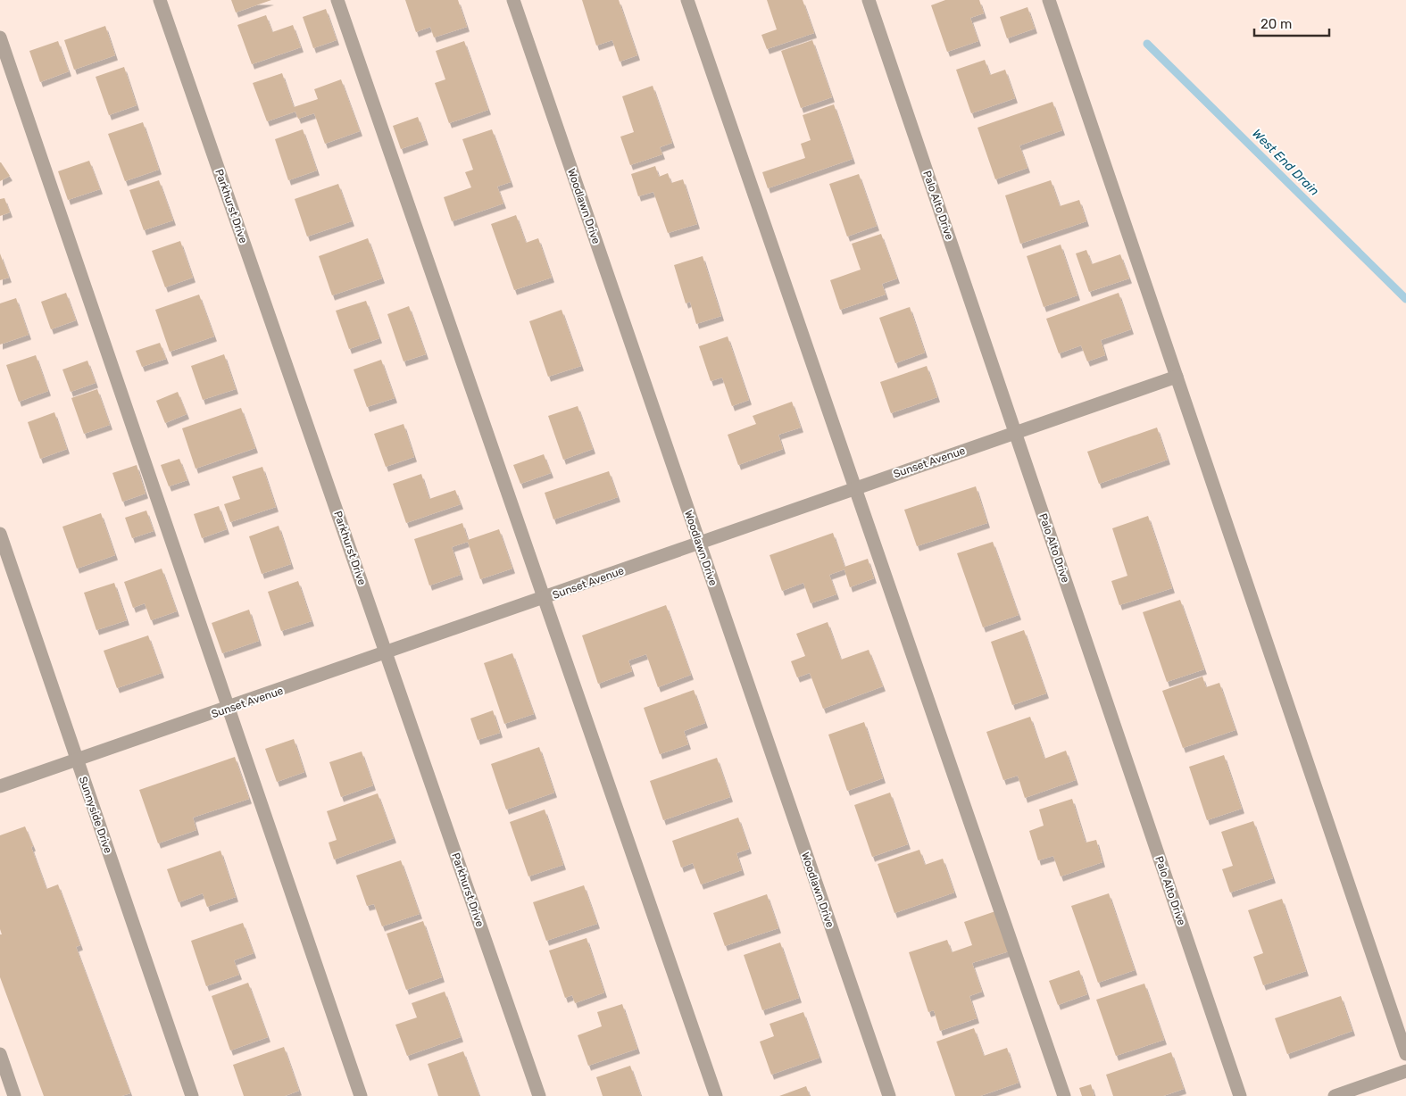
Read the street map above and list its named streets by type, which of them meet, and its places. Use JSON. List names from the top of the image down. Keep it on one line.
{"streets":{"street":["Palo Alto Drive","Parkhurst Drive","Woodlawn Drive","Sunset Avenue","Sunnyside Drive"]},"crossings":[["Palo Alto Drive","Sunset Avenue"],["Parkhurst Drive","Sunset Avenue"],["Woodlawn Drive","Sunset Avenue"],["Sunset Avenue","Sunnyside Drive"]],"water":["West End Drain"],"scale_bar":"20 m"}
